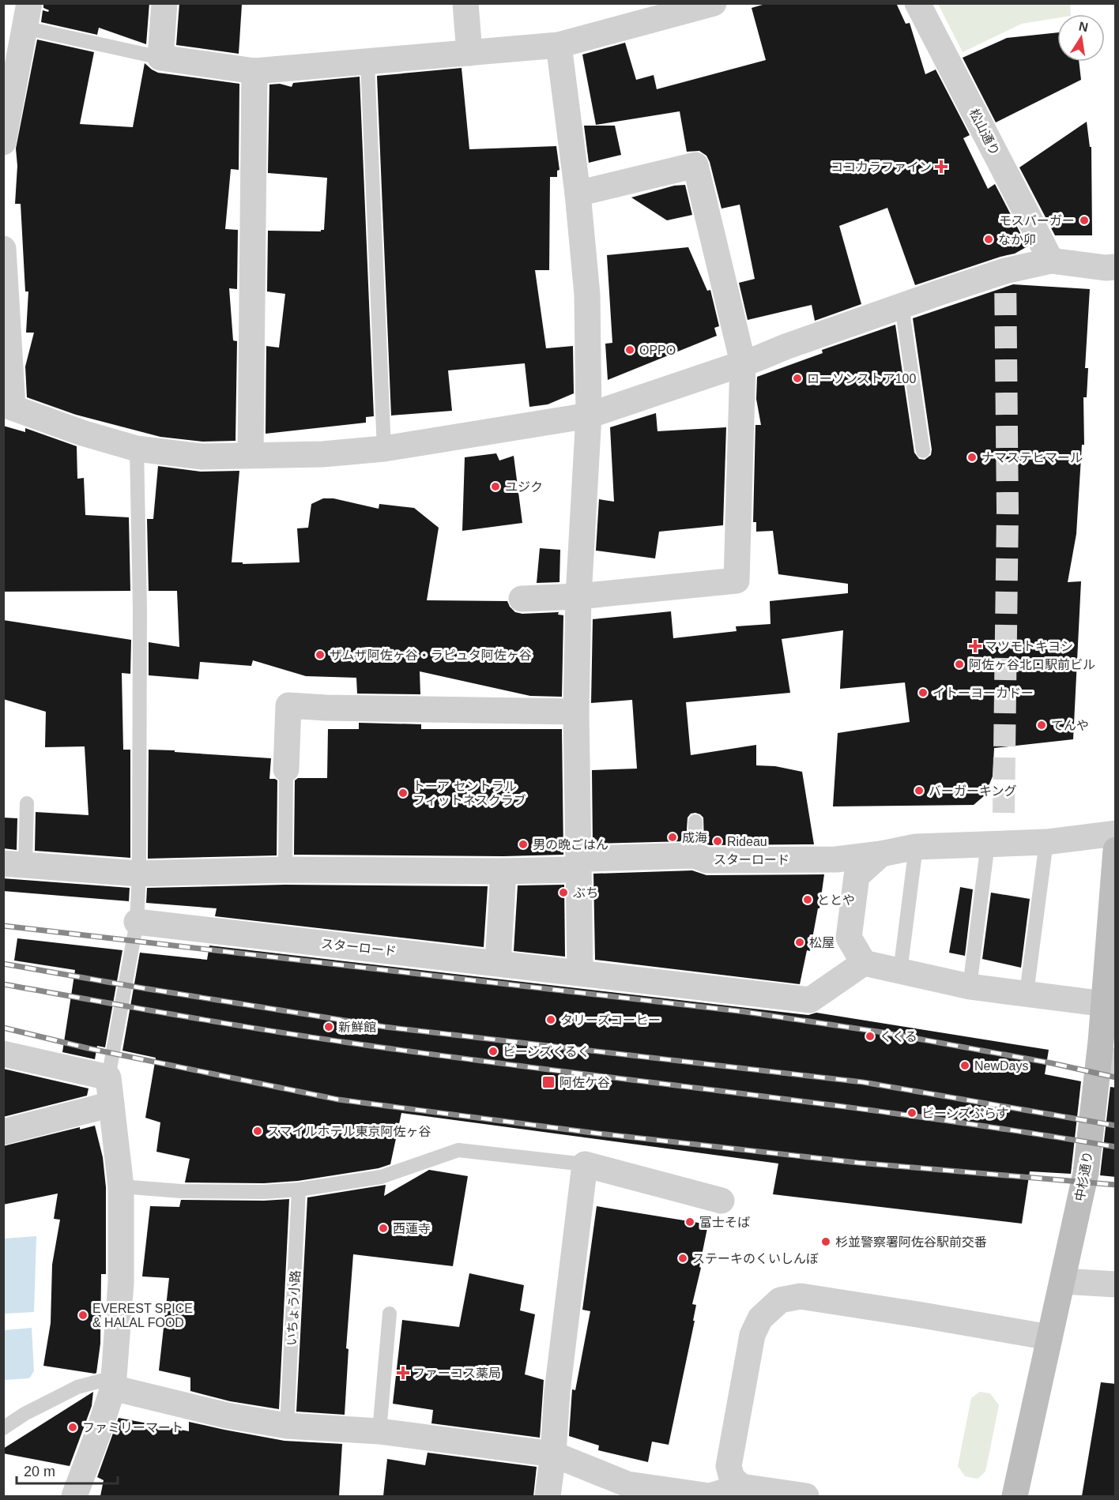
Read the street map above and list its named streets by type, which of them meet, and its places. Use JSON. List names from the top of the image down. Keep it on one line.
{"streets":{"main road":["中杉通り"],"street":["松山通り","スターロード"],"lane":["いちょう小路"]},"places":{"health":["ココカラファイン","マツモトキヨシ","ファーコス薬局"],"other":["モスバーガー","なか卯","OPPO","ローソンストア100","ナマステヒマール","ユジク","ザムザ阿佐ヶ谷・ラピュタ阿佐ヶ谷","阿佐ヶ谷北口駅前ビル","イトーヨーカドー","てんや","バーガーキング","トーア セントラル フィットネスクラブ","成海","Rideau","男の晩ごはん","ぶち","ととや","松屋","タリーズコーヒー","新鮮館","くくる","ビーンズくるく","NewDays","ビーンズぷらす","スマイルホテル東京阿佐ヶ谷","富士そば","西蓮寺","杉並警察署阿佐谷駅前交番","ステーキのくいしんぼ","EVEREST SPICE & HALAL FOOD","ファミリーマート"],"transit":["阿佐ケ谷"]},"scale_bar":"20 m","north":"top"}
